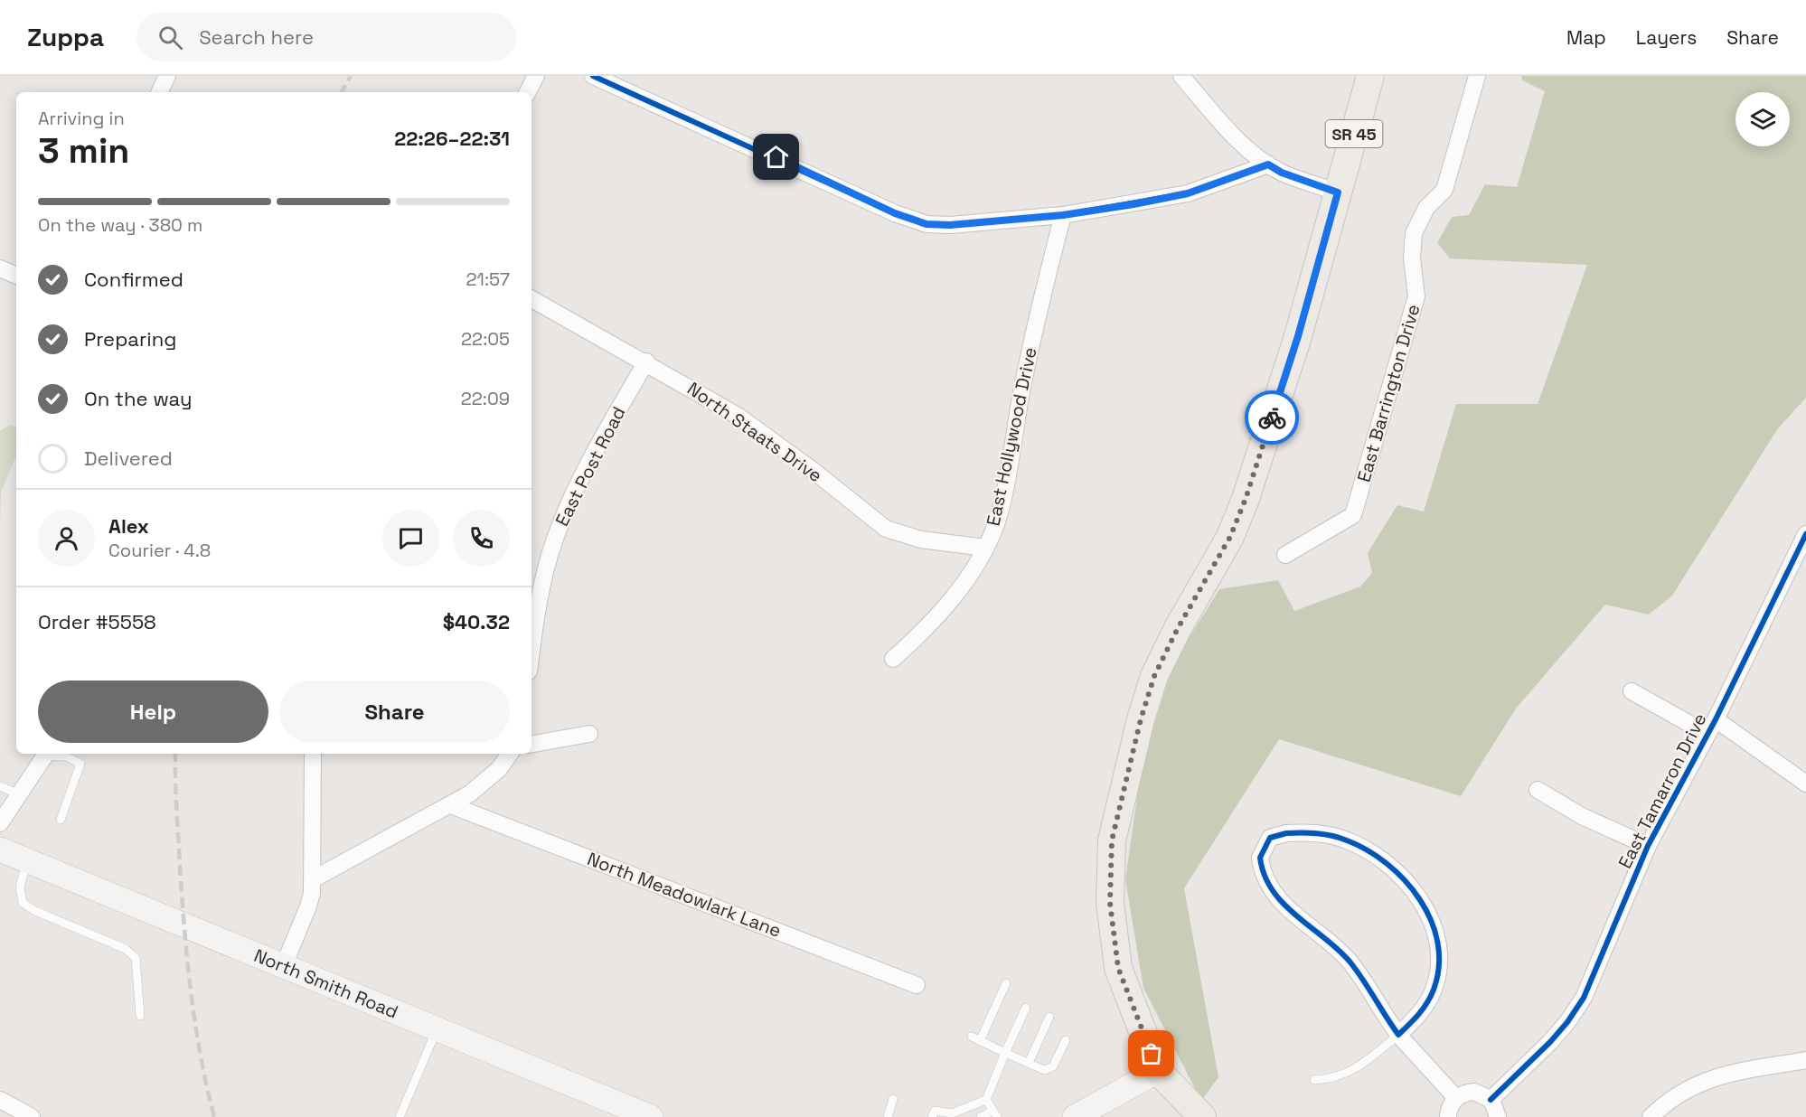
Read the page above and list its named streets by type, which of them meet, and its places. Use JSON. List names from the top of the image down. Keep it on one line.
{"streets":{"main road":["SR 45","North Smith Road"],"street":["East Barrington Drive","North Staats Drive","East Hollywood Drive","East Post Road","East Tamarron Drive","North Meadowlark Lane"]},"crossings":[["North Staats Drive","East Hollywood Drive"],["North Staats Drive","East Post Road"]],"page":{"header":"Zuppa","search":"Search here","nav":["Map","Layers","Share"],"heading":["3 min","Arriving in","22:26–22:31"],"panel":["Alex","Courier · 4.8","Order #5558","$40.32"],"bar":"On the way · 380 m","list":[["Confirmed","21:57"],["Preparing","22:05"],["On the way","22:09"],"Delivered"],"buttons":["Help","Share"]}}
